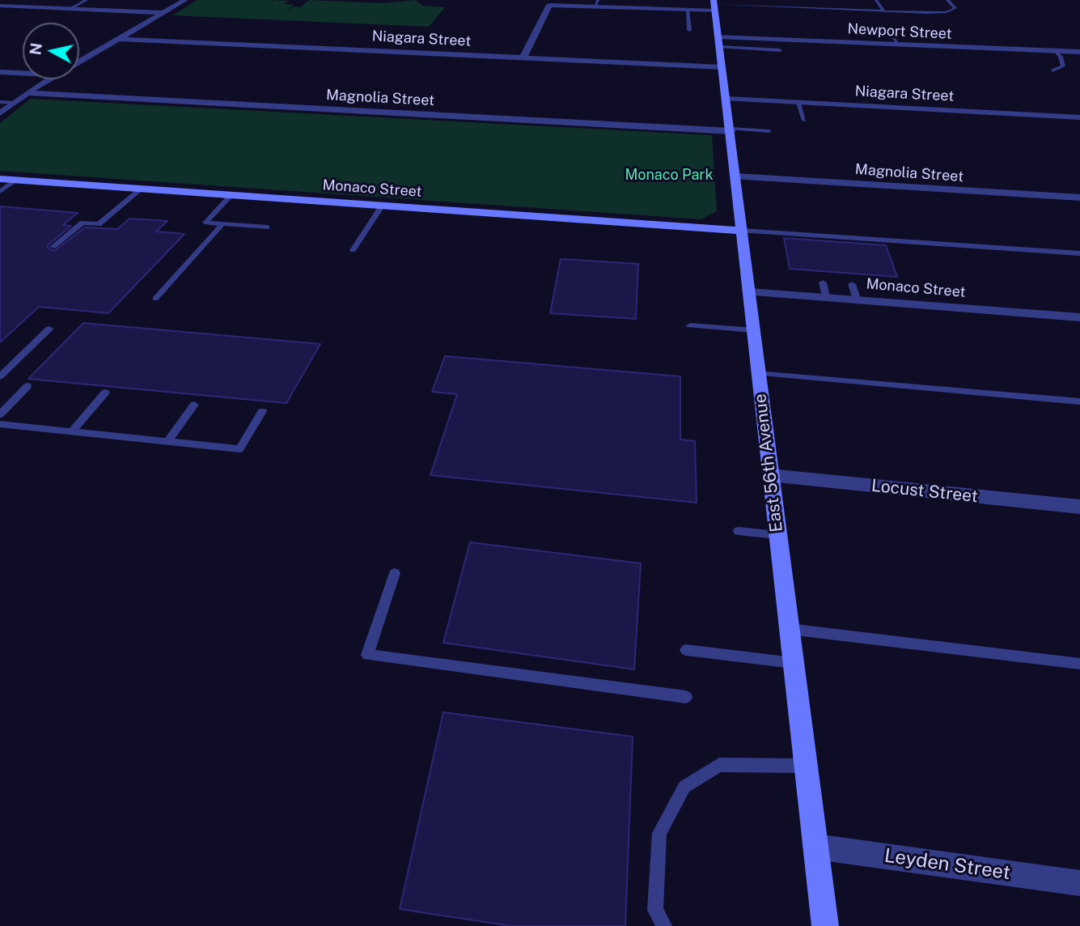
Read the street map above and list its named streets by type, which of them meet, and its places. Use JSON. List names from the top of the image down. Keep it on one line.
{"streets":{"main road":["Monaco Street","East 56th Avenue"],"street":["Newport Street","Niagara Street","Magnolia Street","Locust Street","Leyden Street"]},"crossings":[["Newport Street","East 56th Avenue"],["Niagara Street","East 56th Avenue"],["Magnolia Street","East 56th Avenue"],["Monaco Street","East 56th Avenue"],["East 56th Avenue","Locust Street"],["East 56th Avenue","Leyden Street"]],"parks":["Monaco Park"],"north":"left"}
